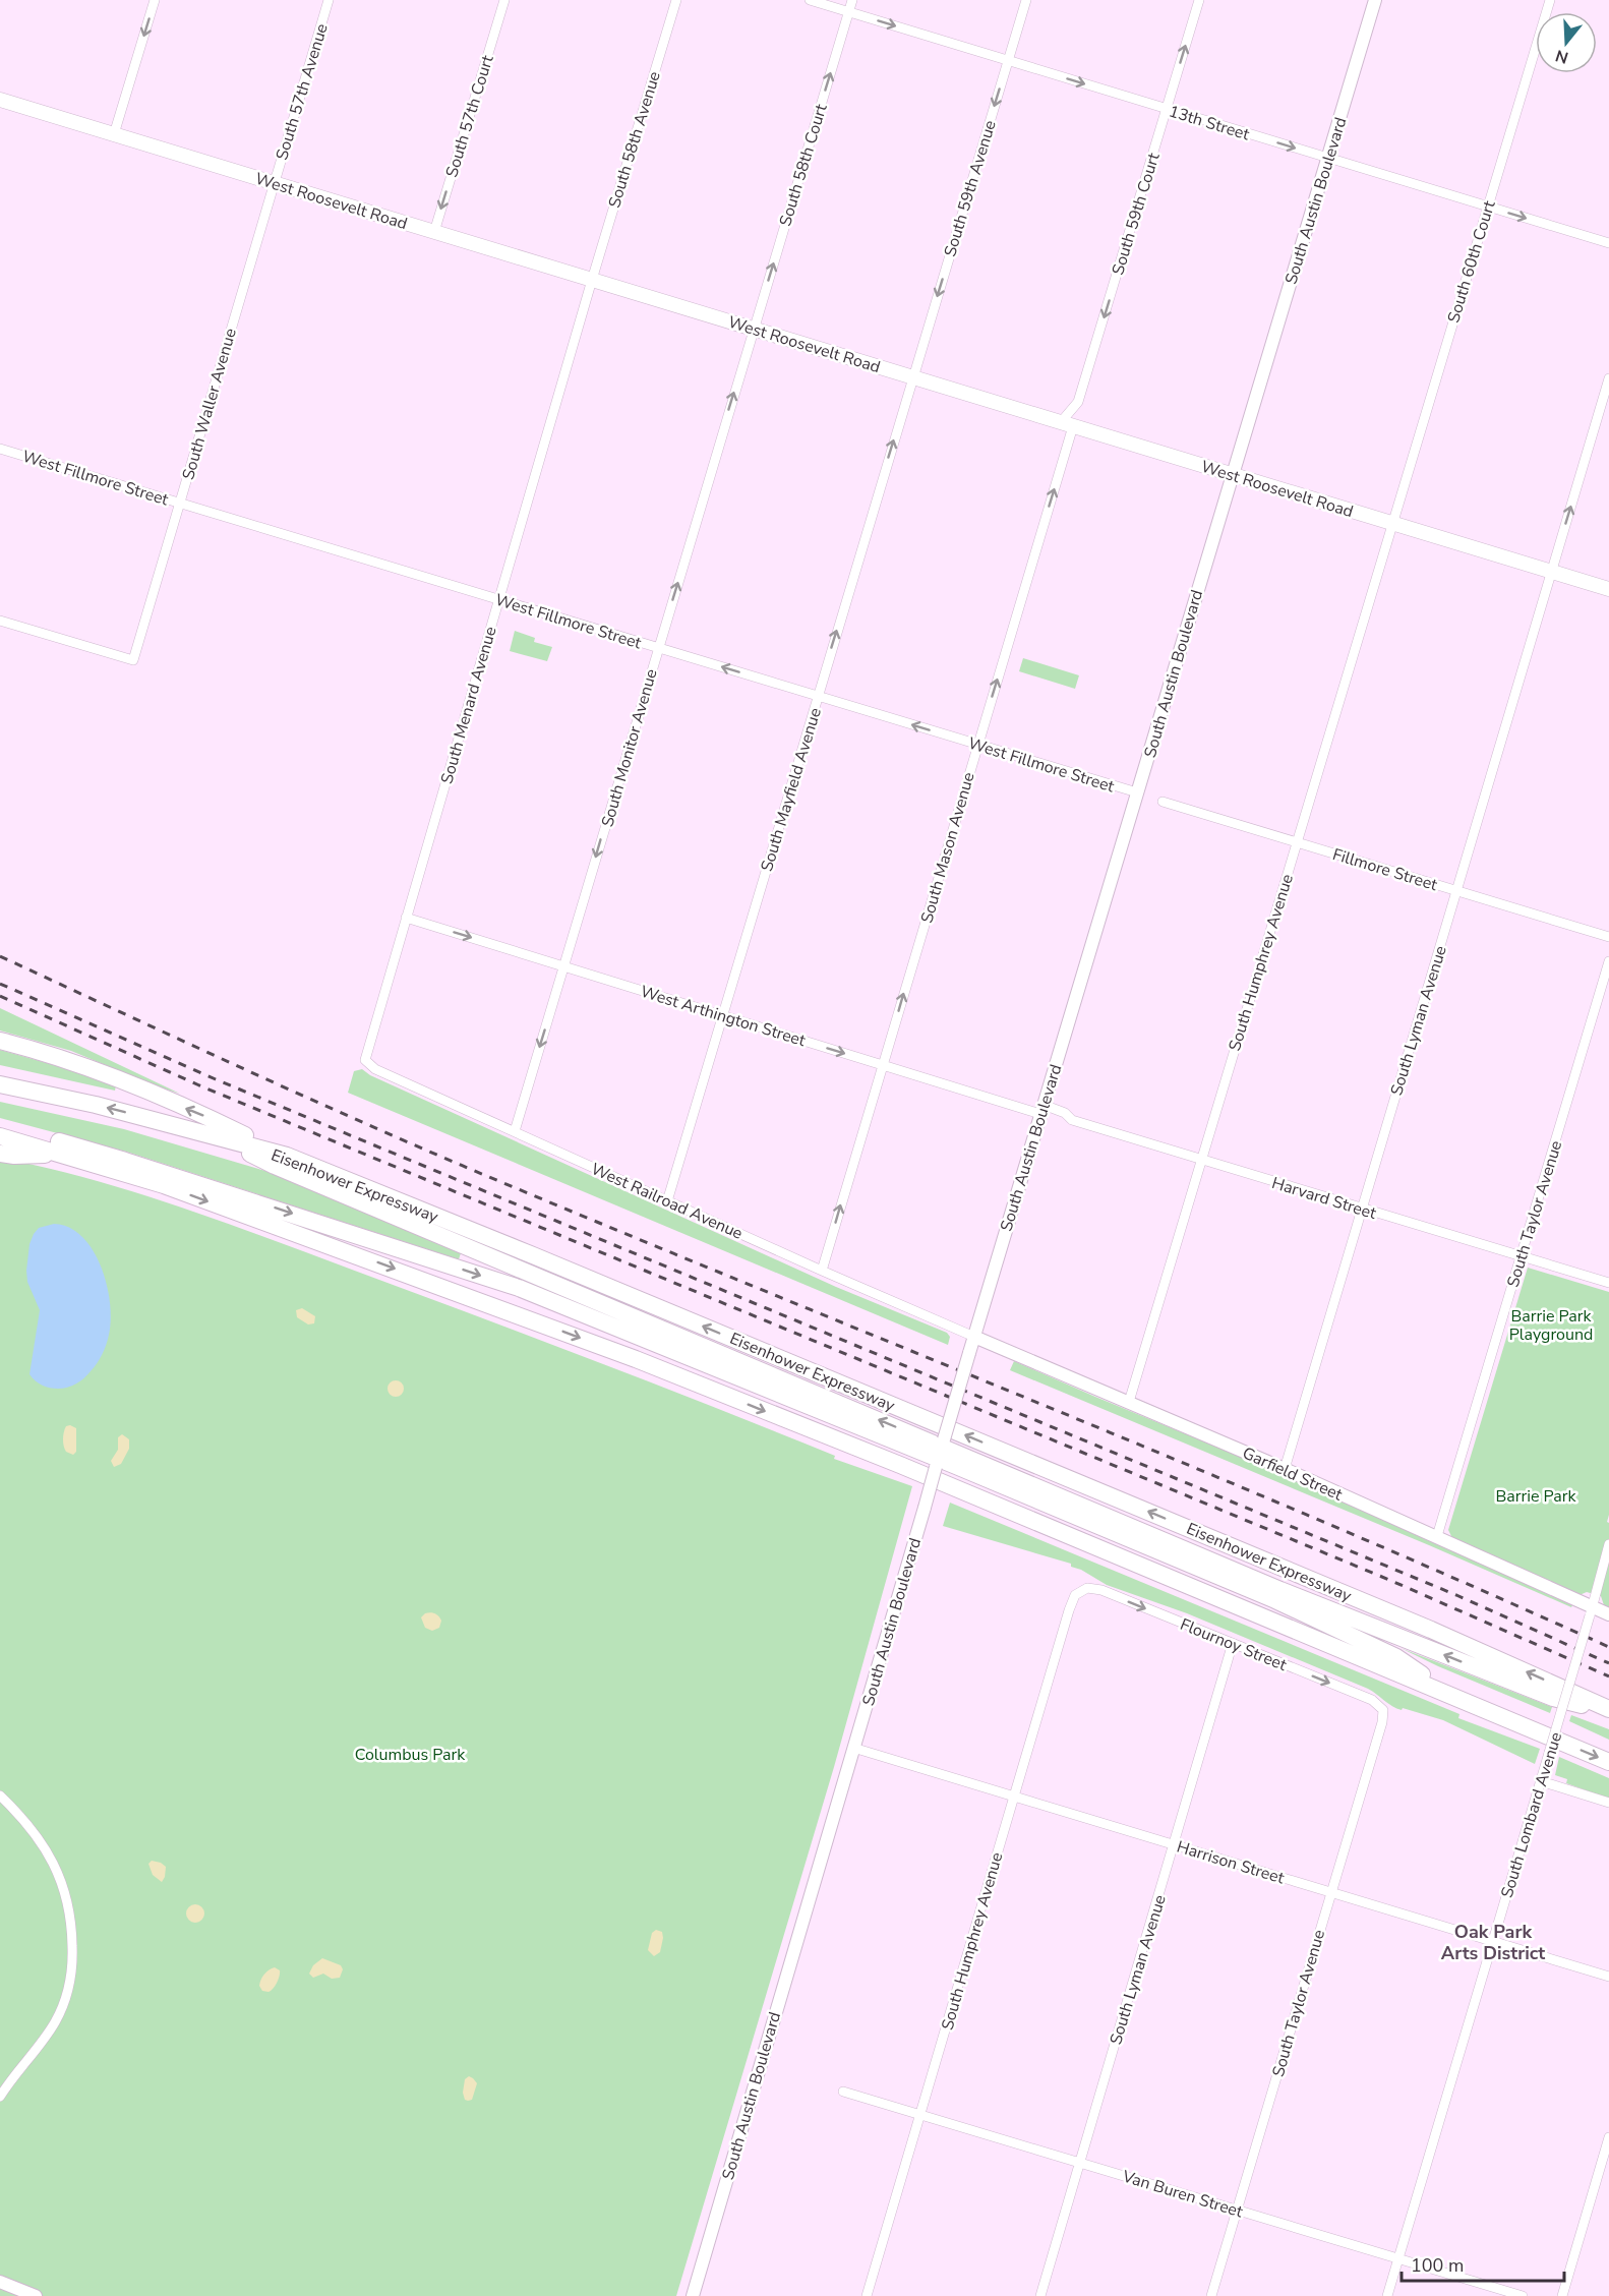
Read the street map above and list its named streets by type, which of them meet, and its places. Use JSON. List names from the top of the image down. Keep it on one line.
{"streets":{"highway":["Eisenhower Expressway"],"main road":["West Roosevelt Road"],"street":["South 57th Avenue","South 57th Court","13th Street","South 58th Avenue","South 58th Court","South 59th Avenue","South Austin Boulevard","South 59th Court","South 60th Court","South Waller Avenue","West Fillmore Street","South Menard Avenue","South Monitor Avenue","South Mayfield Avenue","South Mason Avenue","Fillmore Street","South Humphrey Avenue","West Arthington Street","South Lyman Avenue","Harvard Street","West Railroad Avenue","South Taylor Avenue","Garfield Street","Flournoy Street","South Lombard Avenue","Harrison Street","Van Buren Street"]},"crossings":[["South 57th Avenue","West Roosevelt Road"],["South 57th Avenue","South Waller Avenue"],["South 57th Court","West Roosevelt Road"],["13th Street","South 58th Court"],["13th Street","South 59th Avenue"],["13th Street","South Austin Boulevard"],["13th Street","South 59th Court"],["13th Street","South 60th Court"],["South 58th Avenue","West Roosevelt Road"],["South 58th Avenue","South Menard Avenue"],["South 58th Court","West Roosevelt Road"],["South 58th Court","South Monitor Avenue"],["South 59th Avenue","West Roosevelt Road"],["South 59th Avenue","South Mayfield Avenue"],["West Roosevelt Road","South Austin Boulevard"],["West Roosevelt Road","South 59th Court"],["West Roosevelt Road","South 60th Court"],["West Roosevelt Road","South Waller Avenue"],["West Roosevelt Road","South Menard Avenue"],["West Roosevelt Road","South Monitor Avenue"],["West Roosevelt Road","South Mayfield Avenue"],["West Roosevelt Road","South Mason Avenue"],["West Roosevelt Road","South Humphrey Avenue"],["West Roosevelt Road","South Lyman Avenue"],["South Austin Boulevard","West Fillmore Street"],["South Austin Boulevard","West Arthington Street"],["South Austin Boulevard","Harvard Street"],["South Austin Boulevard","West Railroad Avenue"],["South Austin Boulevard","Garfield Street"],["South Austin Boulevard","Harrison Street"],["South 59th Court","South Mason Avenue"],["South 60th Court","South Humphrey Avenue"],["South Waller Avenue","West Fillmore Street"],["West Fillmore Street","South Menard Avenue"],["West Fillmore Street","South Monitor Avenue"],["West Fillmore Street","South Mayfield Avenue"],["West Fillmore Street","South Mason Avenue"],["South Menard Avenue","West Arthington Street"],["South Menard Avenue","West Railroad Avenue"],["South Monitor Avenue","West Arthington Street"],["South Monitor Avenue","West Railroad Avenue"],["South Mayfield Avenue","West Arthington Street"],["South Mayfield Avenue","West Railroad Avenue"],["South Mason Avenue","West Arthington Street"],["South Mason Avenue","West Railroad Avenue"],["Fillmore Street","South Humphrey Avenue"],["Fillmore Street","South Lyman Avenue"],["South Humphrey Avenue","Harvard Street"],["South Humphrey Avenue","Garfield Street"],["South Humphrey Avenue","Flournoy Street"],["South Humphrey Avenue","Harrison Street"],["South Humphrey Avenue","Van Buren Street"],["West Arthington Street","Harvard Street"],["South Lyman Avenue","Harvard Street"],["South Lyman Avenue","Garfield Street"],["South Lyman Avenue","Flournoy Street"],["South Lyman Avenue","Harrison Street"],["South Lyman Avenue","Van Buren Street"],["Harvard Street","South Taylor Avenue"],["West Railroad Avenue","Garfield Street"],["South Taylor Avenue","Garfield Street"],["South Taylor Avenue","Flournoy Street"],["South Taylor Avenue","Harrison Street"],["South Taylor Avenue","Van Buren Street"],["Garfield Street","South Lombard Avenue"],["South Lombard Avenue","Harrison Street"],["South Lombard Avenue","Van Buren Street"]],"one_way":["South 57th Court","13th Street","South 58th Court","South 59th Avenue","South Mayfield Avenue","South Mason Avenue","West Arthington Street","Flournoy Street"],"districts":["Oak Park Arts District"],"parks":["Barrie Park Playground","Barrie Park","Columbus Park"],"scale_bar":"100 m","north":"bottom"}
